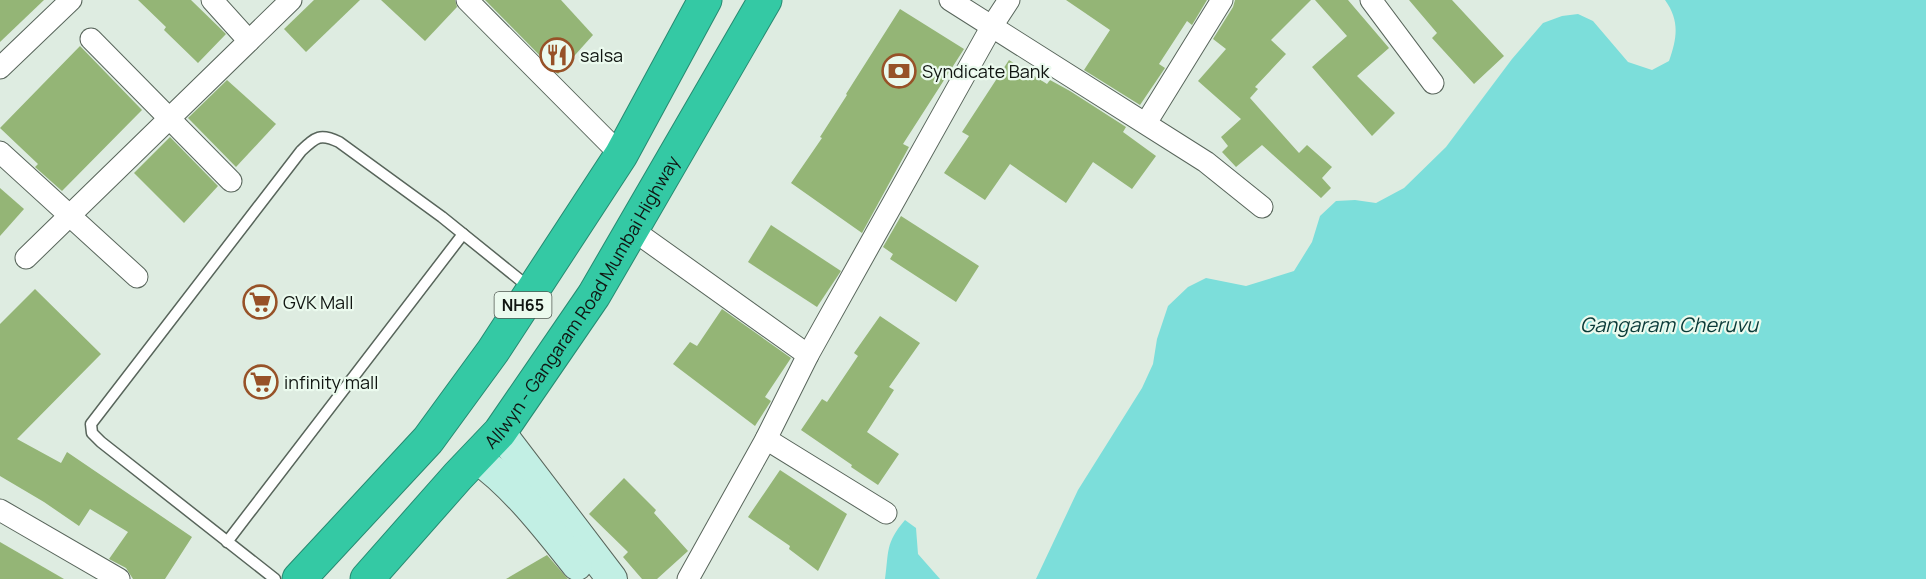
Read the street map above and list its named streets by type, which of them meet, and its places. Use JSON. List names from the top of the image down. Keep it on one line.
{"streets":{"highway":["Allwyn - Gangaram Road Mumbai Highway","NH65"]},"water":["Gangaram Cheruvu"],"places":{"restaurant":["salsa"],"bank":["Syndicate Bank"],"supermarket":["GVK Mall","infinity mall"]}}
